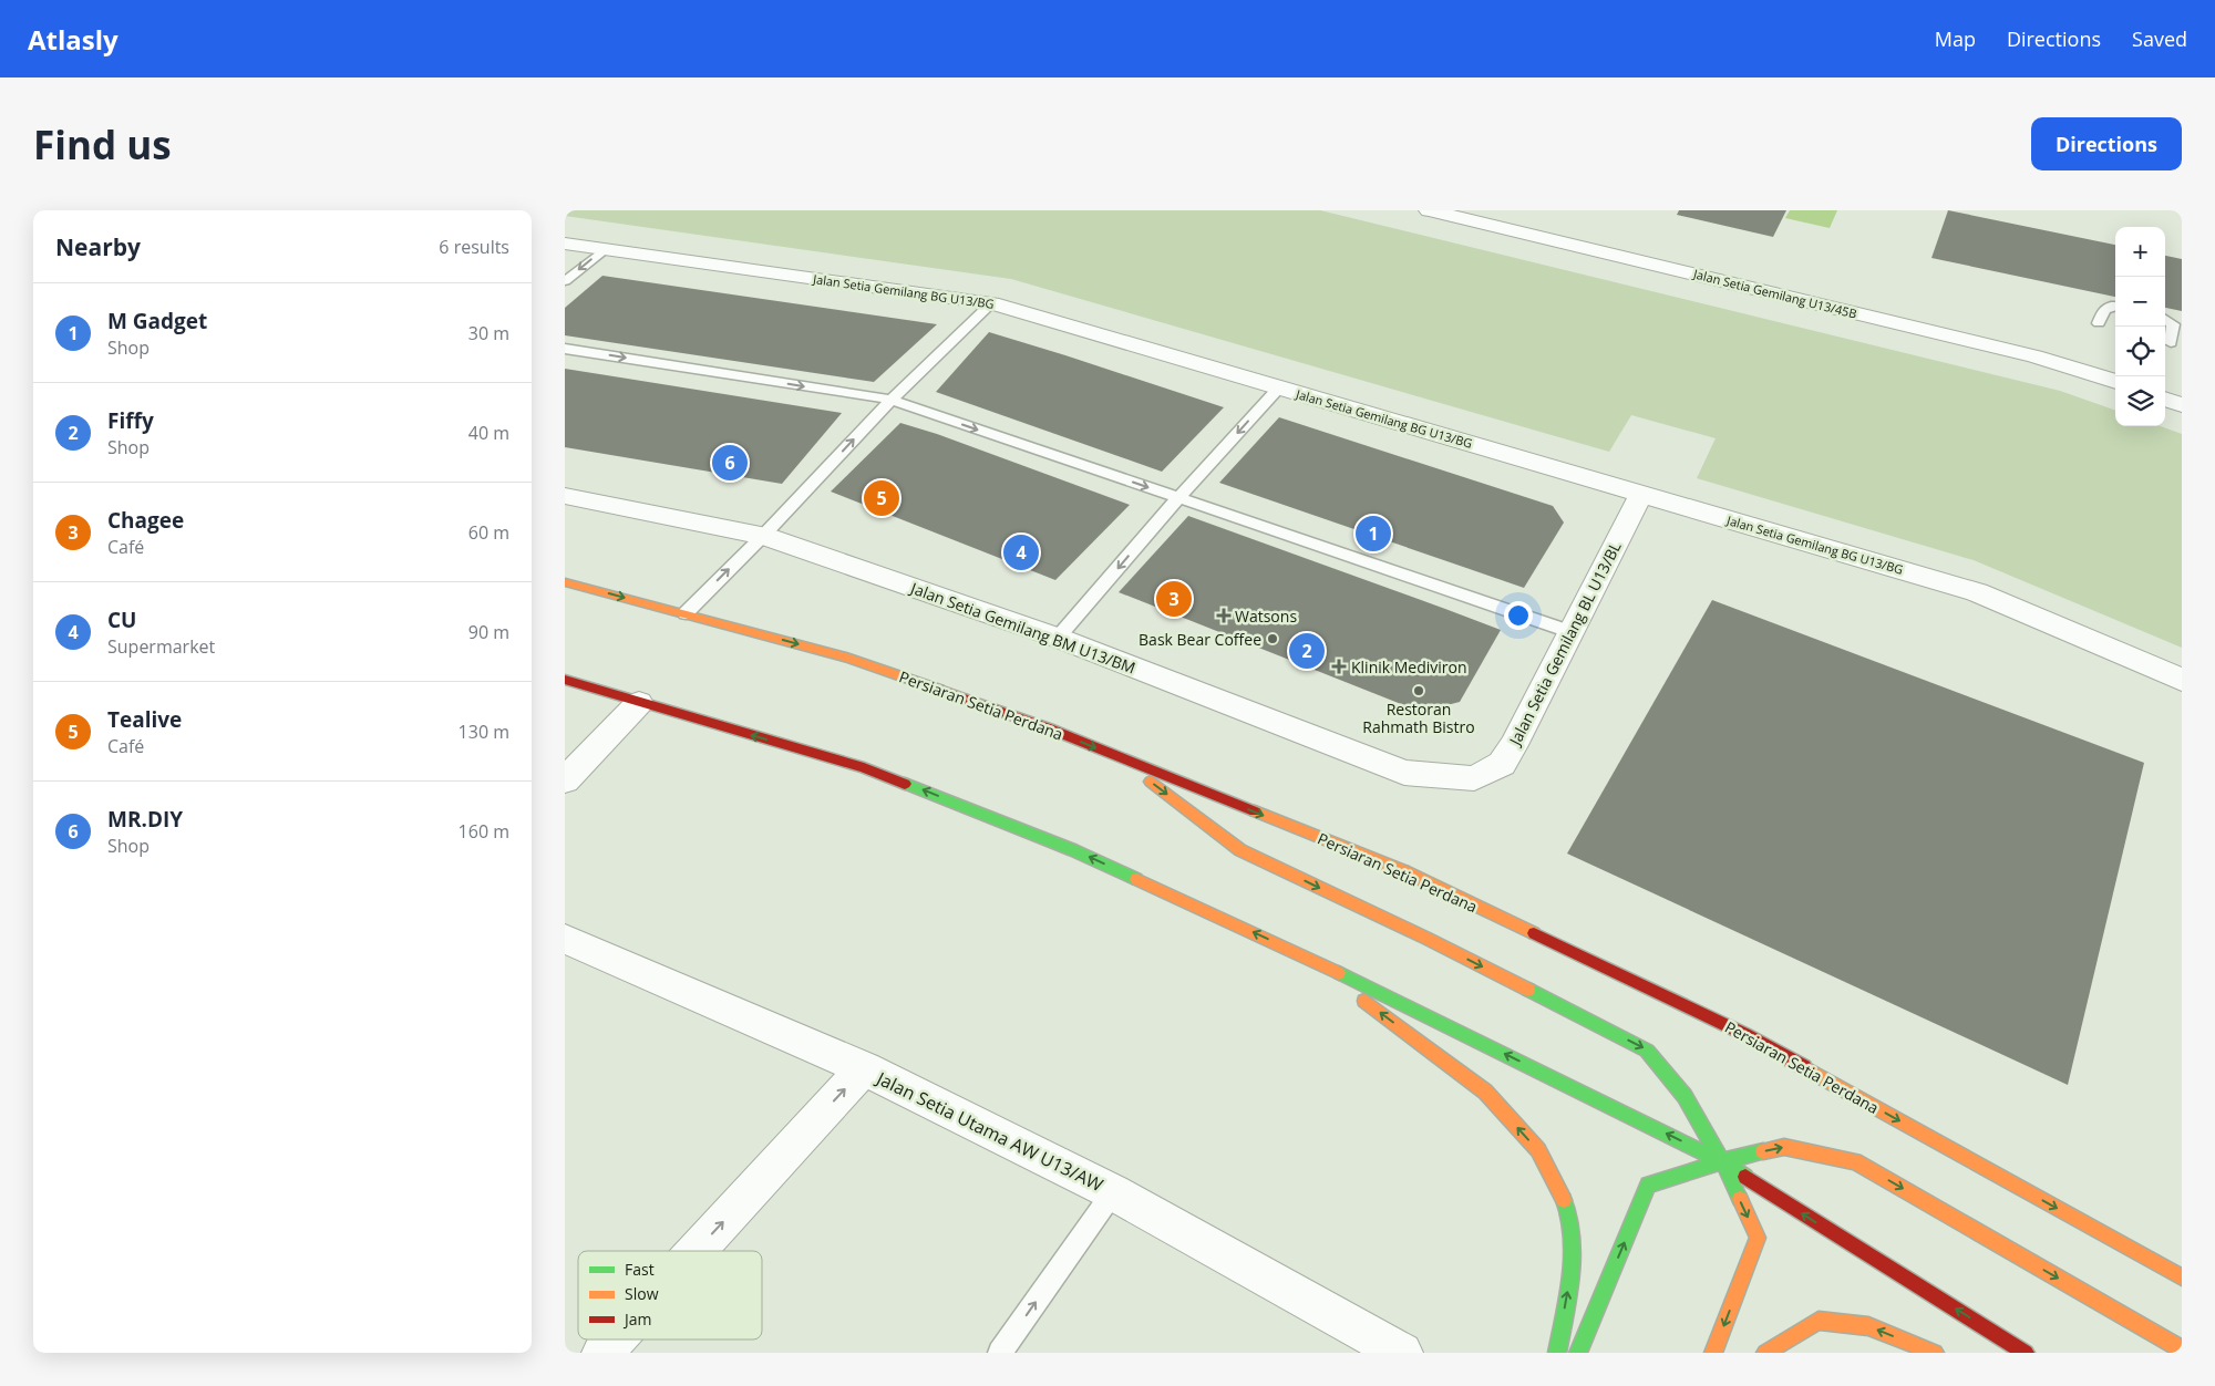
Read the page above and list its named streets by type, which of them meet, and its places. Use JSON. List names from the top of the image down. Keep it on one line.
{"streets":{"main road":["Persiaran Setia Perdana"],"street":["Jalan Setia Gemilang BG U13/BG","Jalan Setia Gemilang U13/45B","Jalan Setia Gemilang BM U13/BM","Jalan Setia Gemilang BL U13/BL","Jalan Setia Utama AW U13/AW"]},"crossings":[["Jalan Setia Gemilang BG U13/BG","Jalan Setia Gemilang BL U13/BL"],["Jalan Setia Gemilang BM U13/BM","Jalan Setia Gemilang BL U13/BL"]],"places":{"health":["Watsons","Klinik Mediviron"],"other":["Bask Bear Coffee","Restoran Rahmath Bistro"]},"legend":["Fast","Slow","Jam"],"page":{"header":"Atlasly","nav":["Map","Directions","Saved"],"buttons":"Directions","title":"Find us","heading":["Nearby","6 results"],"map_buttons":["+","−"],"list":[{"mark":"1","name":"M Gadget","note":"Shop","value":"30 m"},{"mark":"2","name":"Fiffy","note":"Shop","value":"40 m"},{"mark":"3","name":"Chagee","note":"Café","value":"60 m"},{"mark":"4","name":"CU","note":"Supermarket","value":"90 m"},{"mark":"5","name":"Tealive","note":"Café","value":"130 m"},{"mark":"6","name":"MR.DIY","note":"Shop","value":"160 m"}],"pins":["6","5","1","4","3","2"]}}
